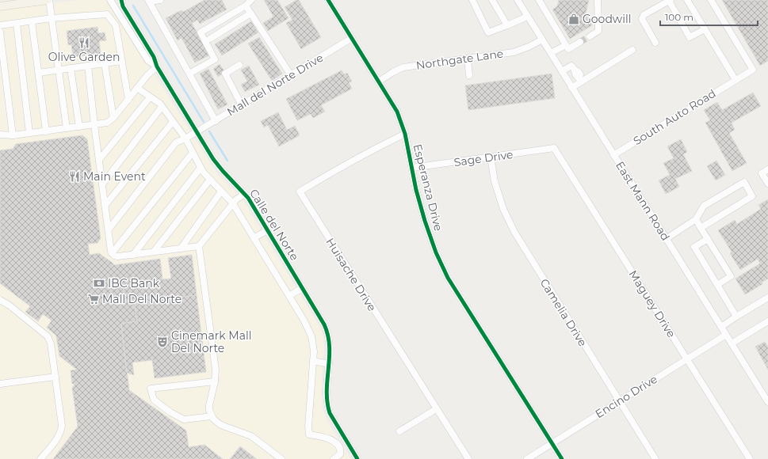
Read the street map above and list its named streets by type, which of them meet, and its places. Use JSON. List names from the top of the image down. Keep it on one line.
{"streets":{"street":["Northgate Lane","Mall del Norte Drive","South Auto Road","Sage Drive","Esperanza Drive","East Mann Road","Calle del Norte","Huisache Drive","Maguey Drive","Camelia Drive","Encino Drive"]},"crossings":[["Northgate Lane","Esperanza Drive"],["Northgate Lane","East Mann Road"],["Mall del Norte Drive","Esperanza Drive"],["Mall del Norte Drive","Calle del Norte"],["South Auto Road","East Mann Road"],["Sage Drive","Esperanza Drive"],["Sage Drive","Maguey Drive"],["Sage Drive","Camelia Drive"],["Esperanza Drive","Huisache Drive"],["Esperanza Drive","Encino Drive"],["East Mann Road","Encino Drive"],["Maguey Drive","Encino Drive"],["Camelia Drive","Encino Drive"]],"places":{"shop":["Goodwill"],"restaurant":["Olive Garden","Main Event"],"bank":["IBC Bank"],"supermarket":["Mall Del Norte"],"theatre":["Cinemark Mall Del Norte"]},"scale_bar":"100 m"}
